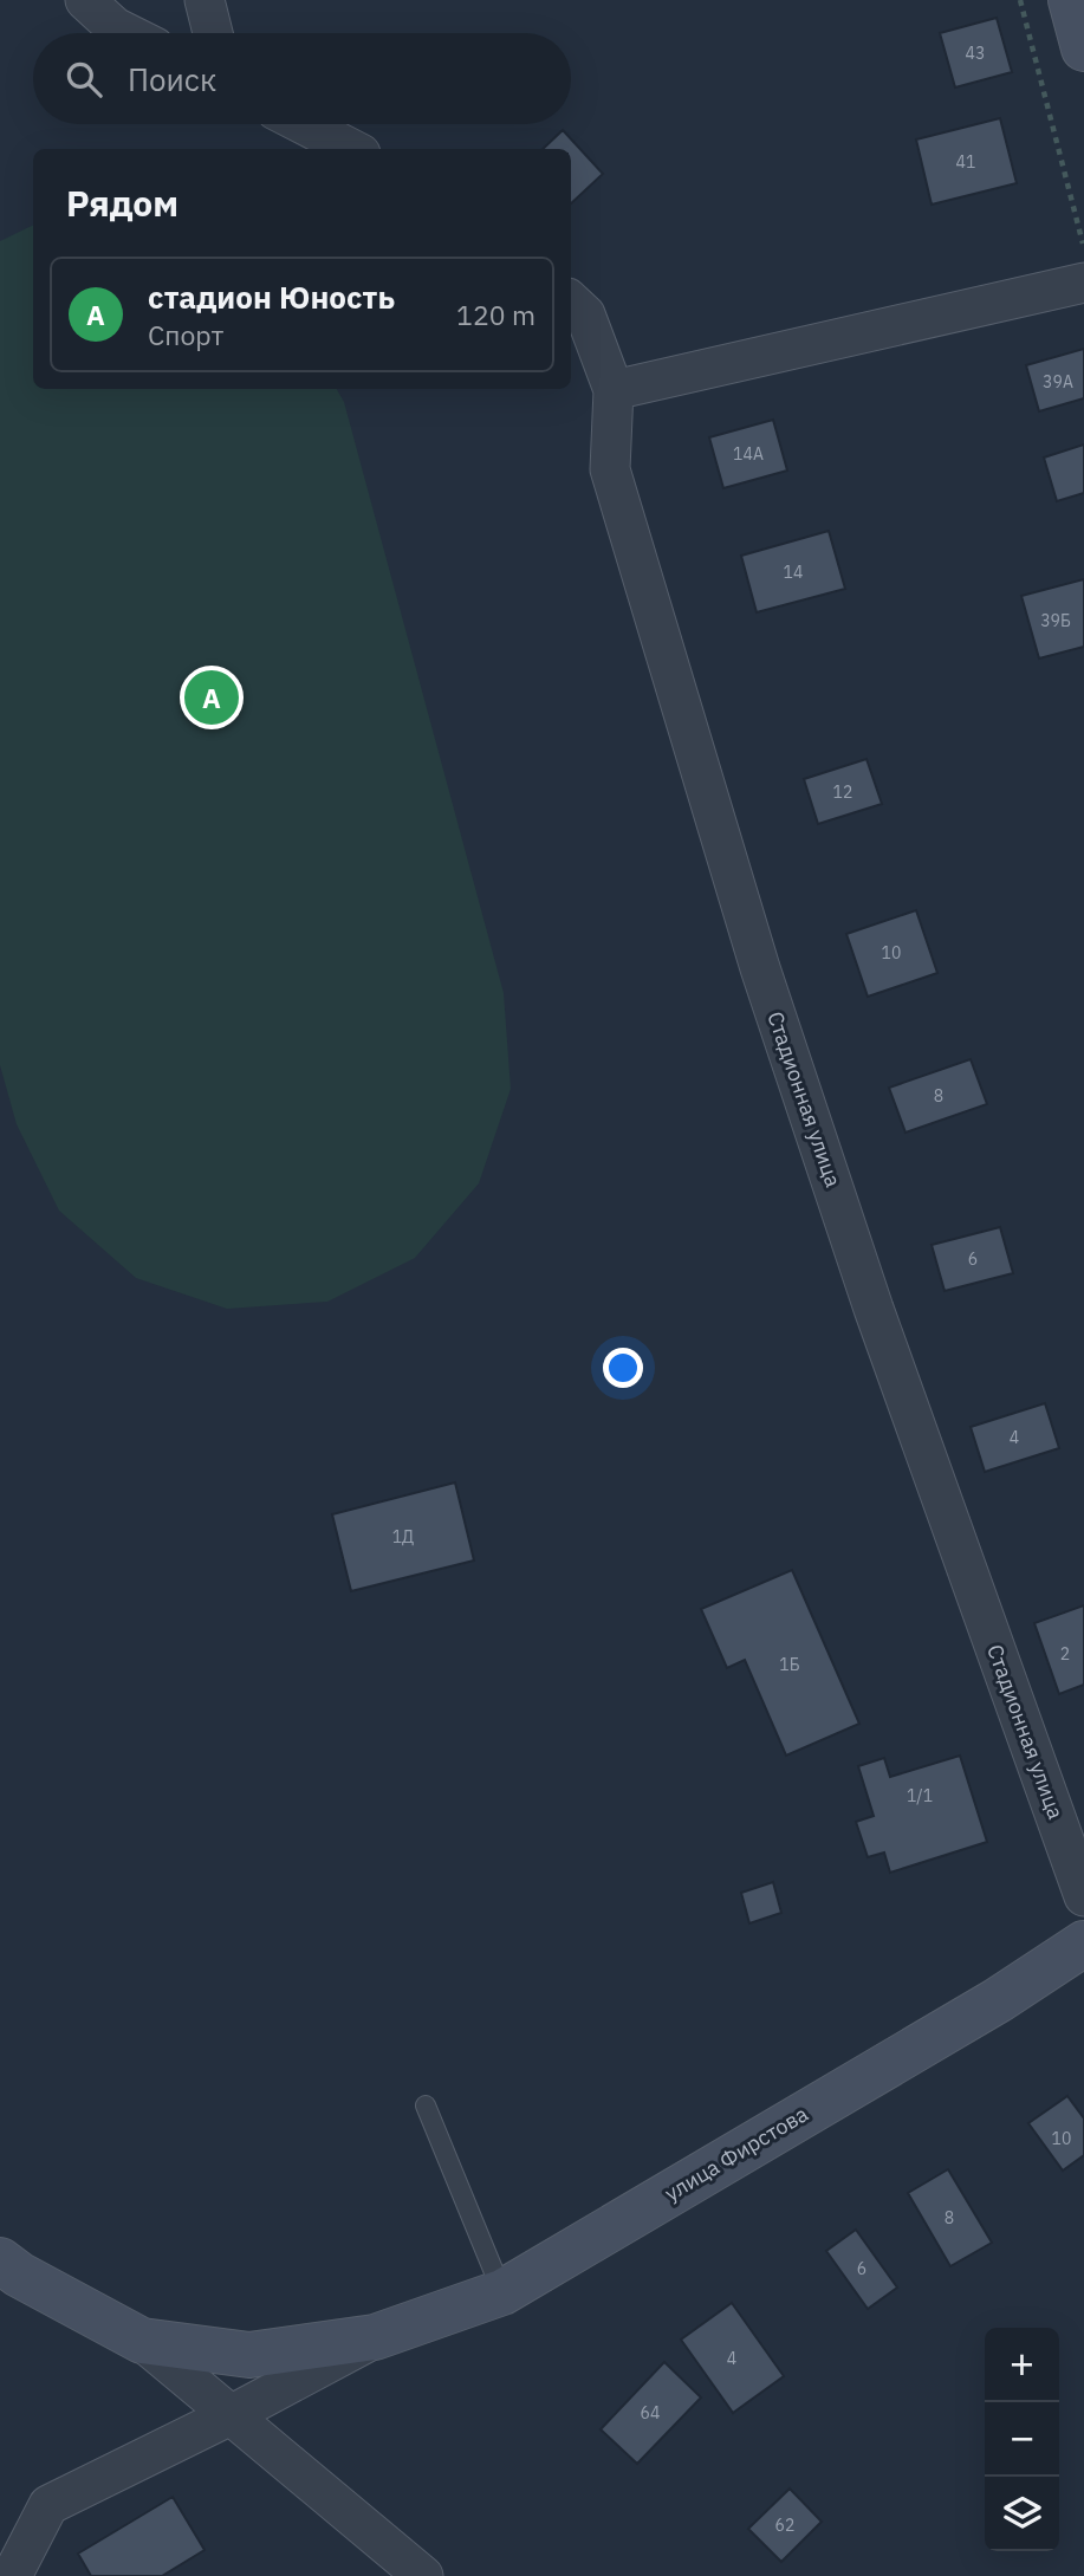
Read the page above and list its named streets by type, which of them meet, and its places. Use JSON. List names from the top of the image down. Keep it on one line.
{"streets":{"street":["Стадионная улица","улица Фирстова"]},"house_numbers":["43","41","39А","14А","14","39Б","12","10","8","6","4","1Д","2","1Б","1/1","10","8","6","4","64","62"],"page":{"search":"Поиск","heading":"Рядом","list":[{"mark":"A","name":"стадион Юность","note":"Спорт","value":"120 m"}],"pins":"A","map_buttons":["+","−"]}}
